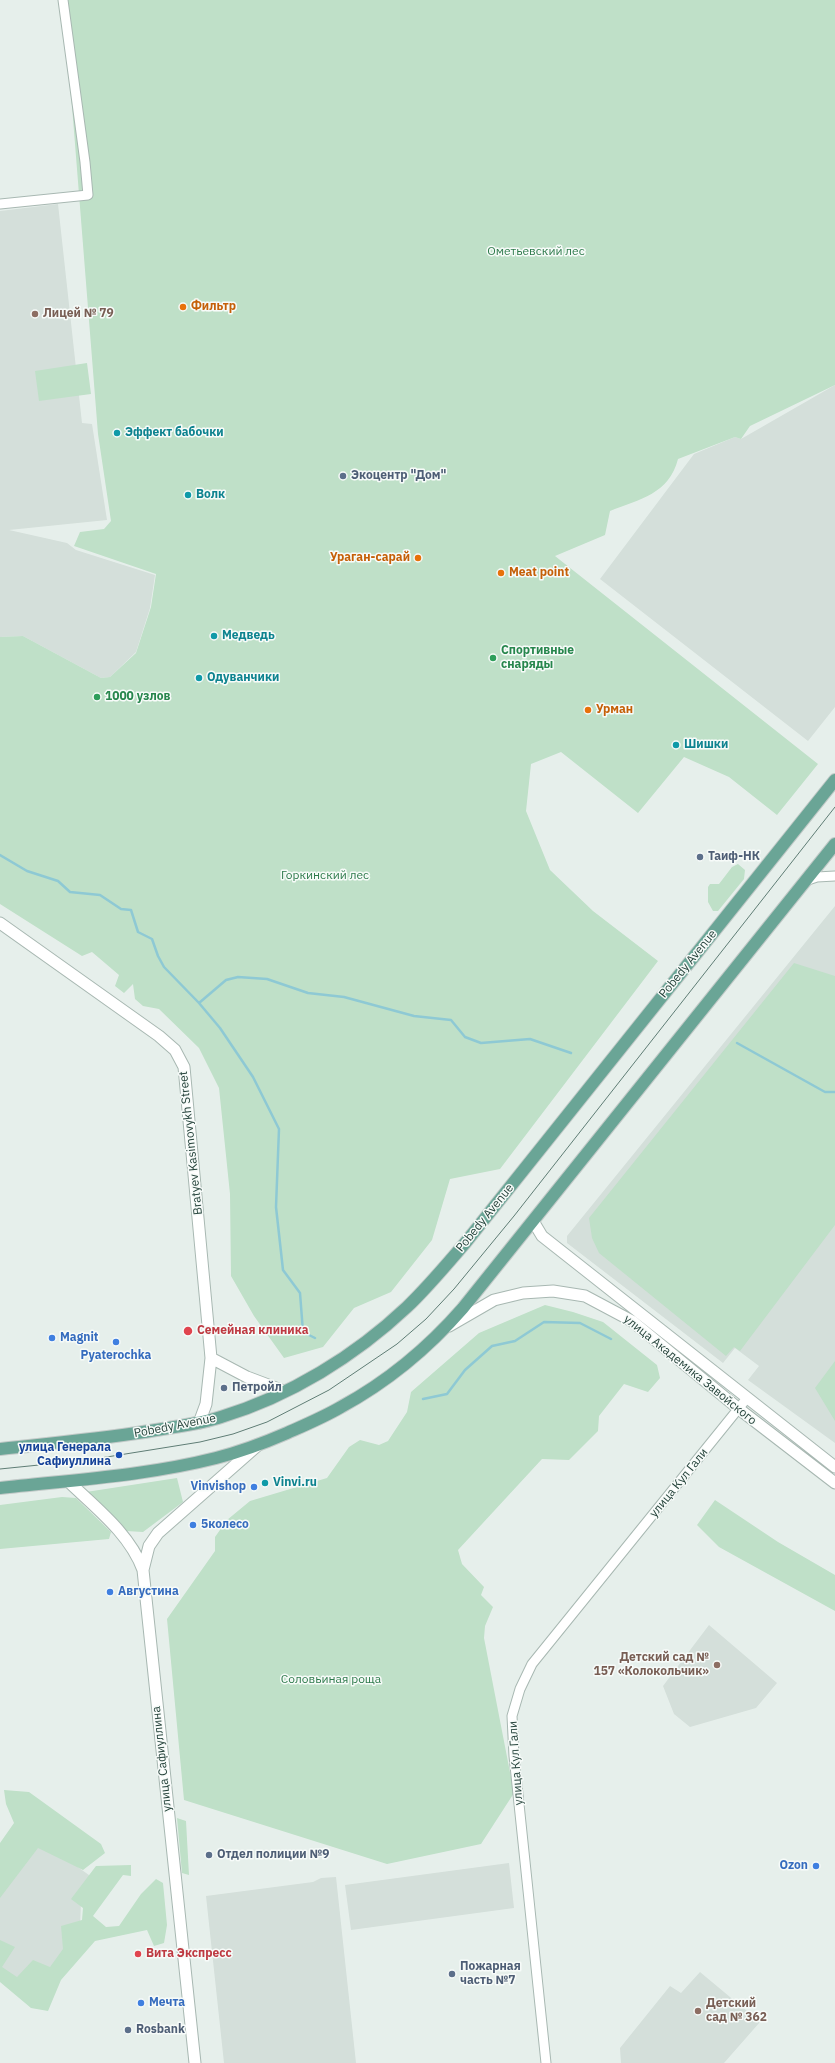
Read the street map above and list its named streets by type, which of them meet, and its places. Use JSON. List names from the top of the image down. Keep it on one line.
{"streets":{"main road":["Pobedy Avenue"],"street":["Bratyev Kasimovykh Street","улица Академика Завойского","улица Кул Гали","улица Сафиуллина"]},"crossings":[["Pobedy Avenue","Bratyev Kasimovykh Street"],["улица Академика Завойского","улица Кул Гали"]],"parks":["Ометьевский лес","Горкинский лес","Соловьиная роща"],"places":["Фильтр","Лицей № 79","Эффект бабочки","Экоцентр \"Дом\"","Волк","Ураган-сарай","Meat point","Медведь","Спортивные снаряды","Одуванчики","1000 узлов","Урман","Шишки","Таиф-НК","Семейная клиника","Magnit","Pyaterochka","Петройл","улица Генерала Сафиуллина","Vinvi.ru","Vinvishop","5колесо","Августина","Детский сад № 157 «Колокольчик»","Отдел полиции №9","Ozon","Вита Экспресс","Пожарная часть №7","Мечта","Детский сад № 362","Rosbank"]}
